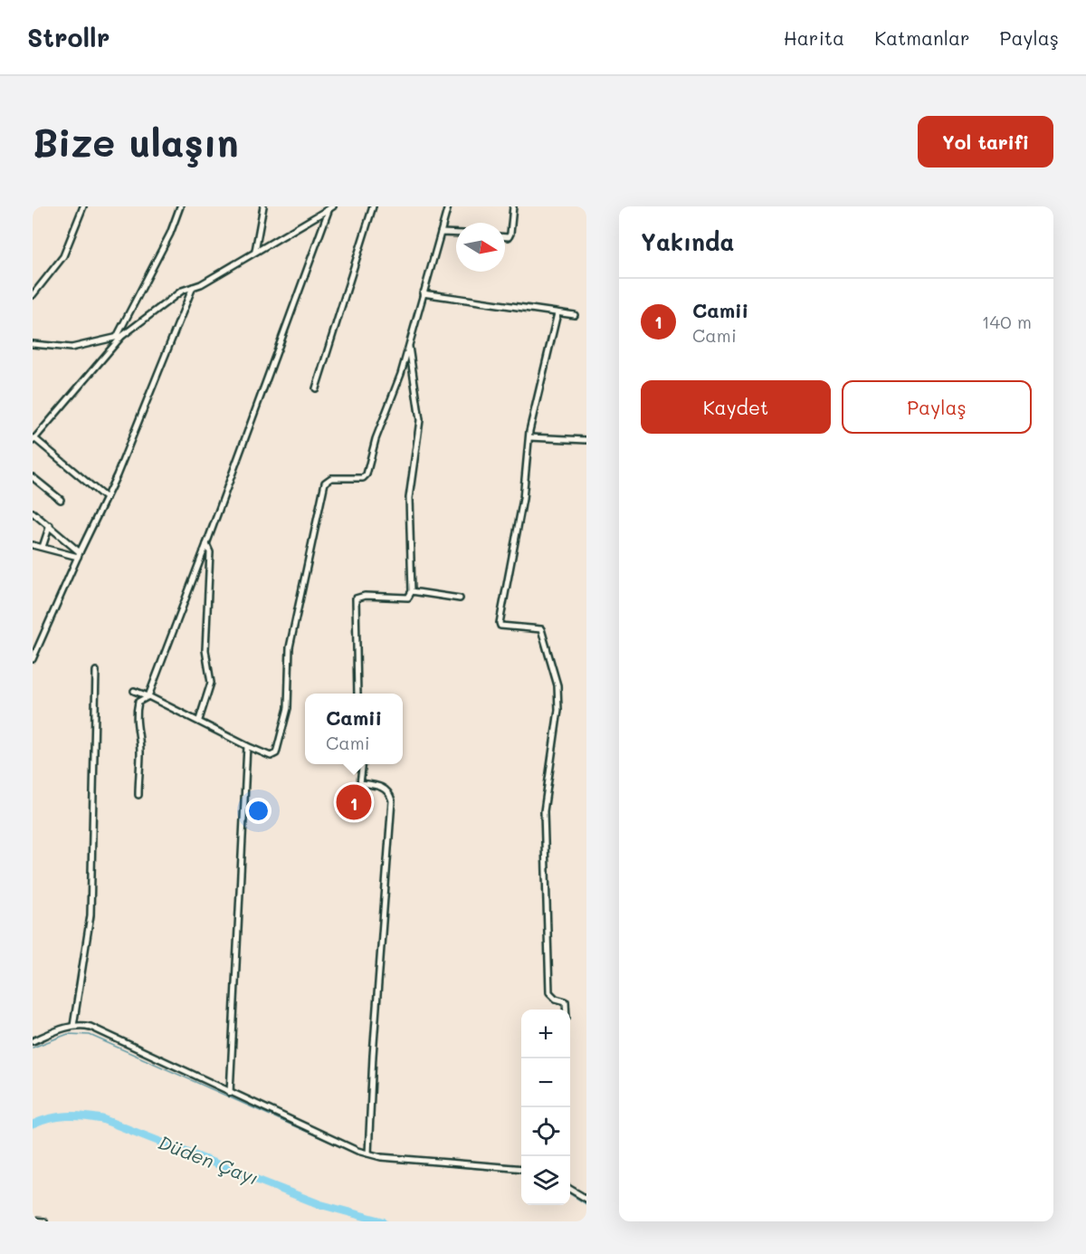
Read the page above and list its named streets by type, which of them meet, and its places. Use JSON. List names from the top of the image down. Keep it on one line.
{"water":["Düden Çayı"],"north":"right","page":{"header":"Strollr","nav":["Harita","Katmanlar","Paylaş"],"buttons":["Yol tarifi",["Kaydet","Paylaş"]],"title":"Bize ulaşın","heading":"Yakında","list":[{"mark":"1","name":"Camii","note":"Cami","value":"140 m"}],"popup":["Camii","Cami"],"pins":"1","map_buttons":["+","−"]}}
